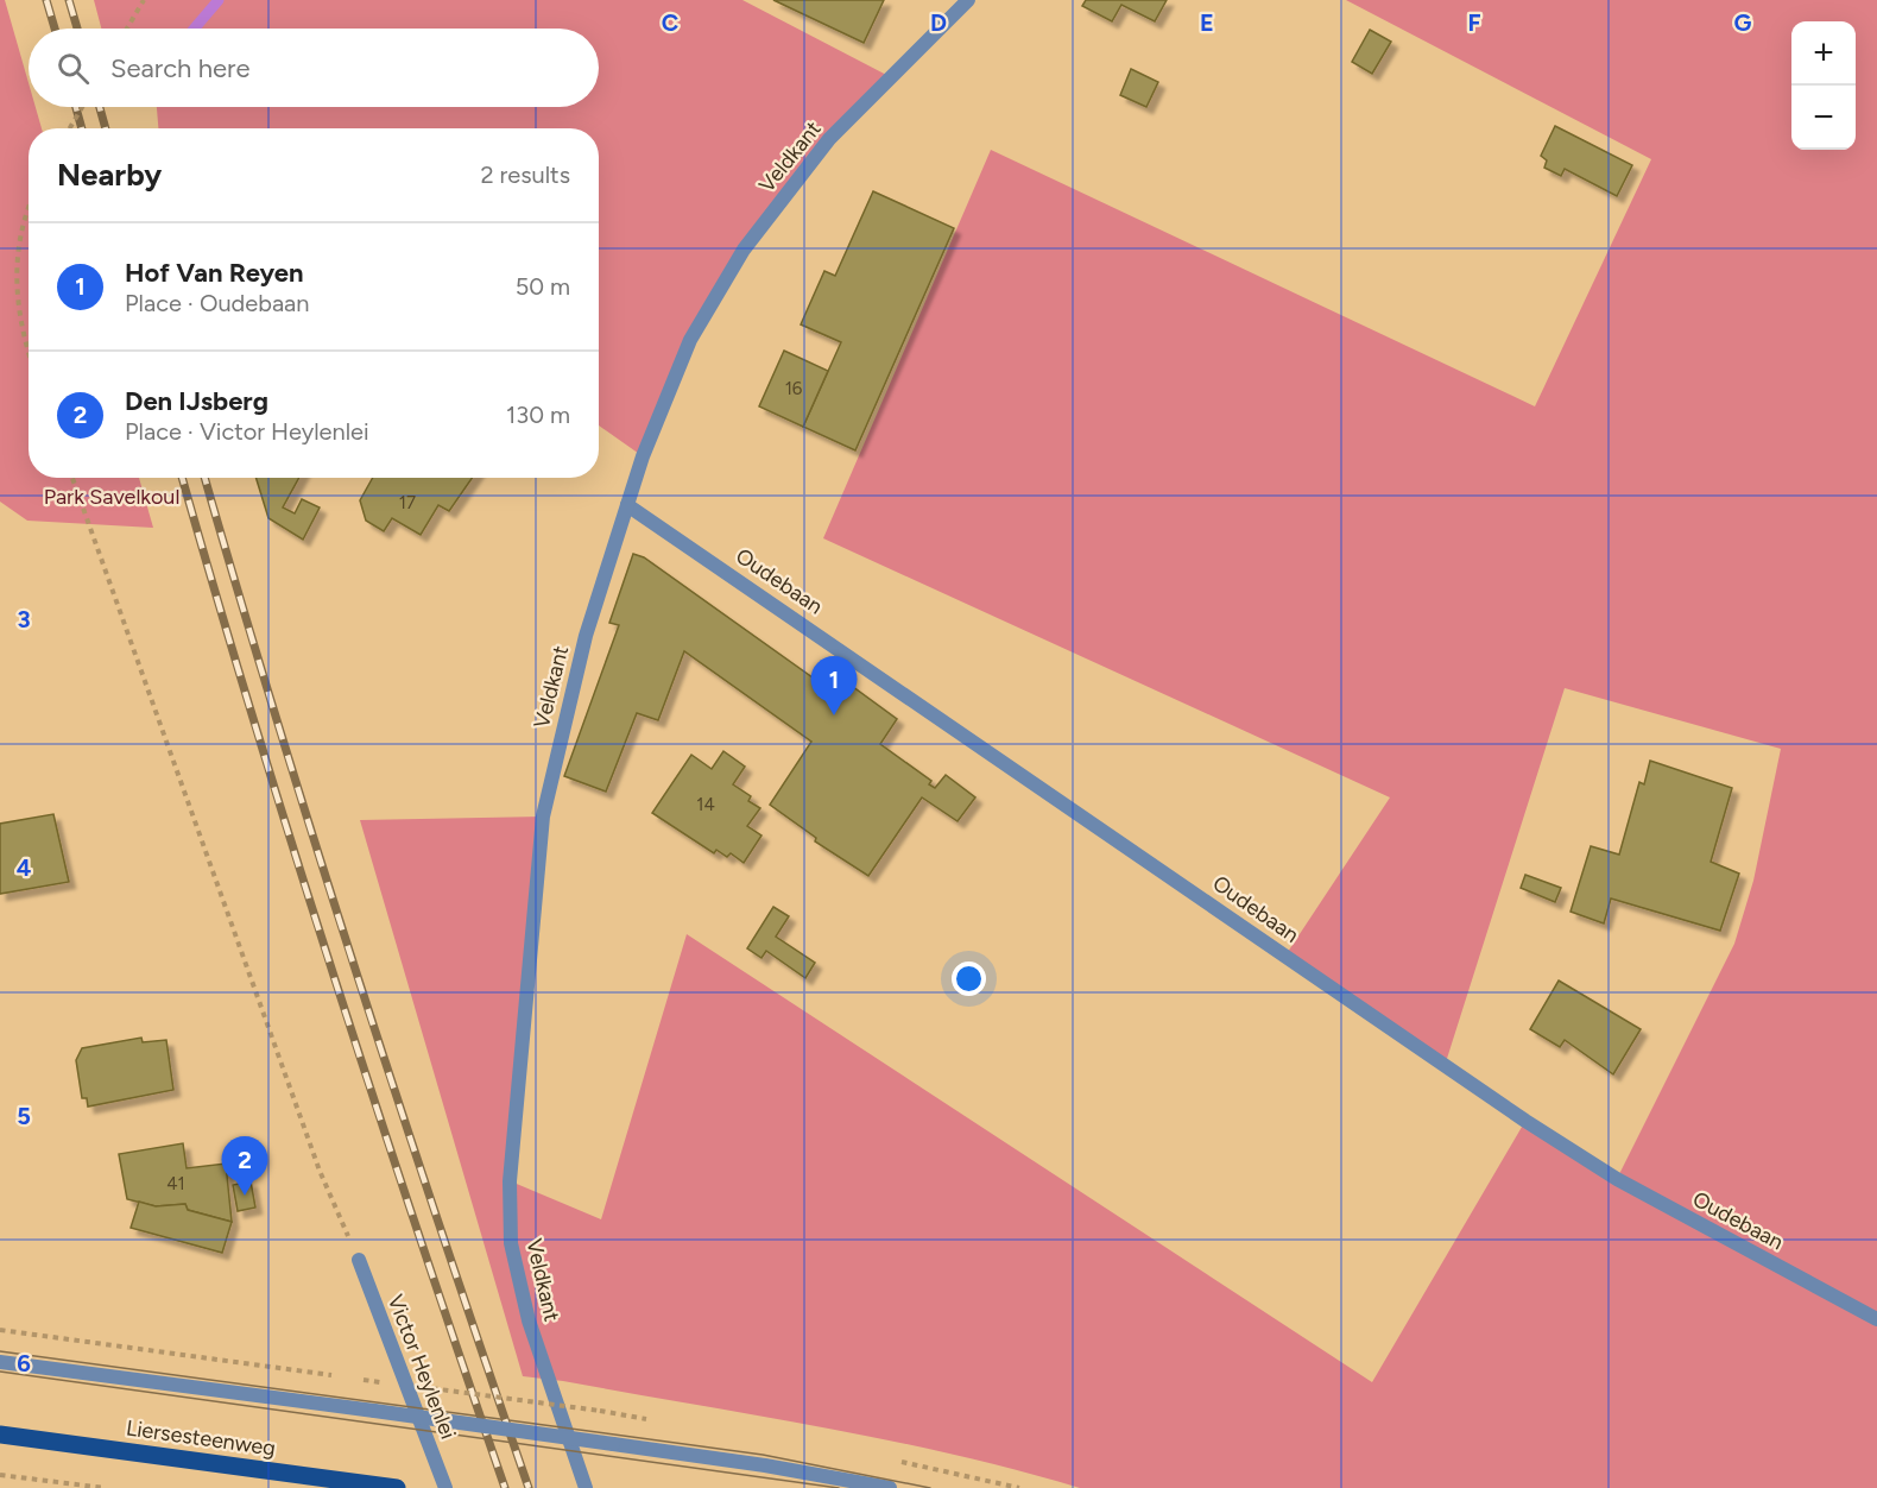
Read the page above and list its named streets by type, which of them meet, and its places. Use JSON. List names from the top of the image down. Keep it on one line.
{"streets":{"main road":["Liersesteenweg"],"street":["Veldkant","Oudebaan","Victor Heylenlei"]},"crossings":[["Veldkant","Oudebaan"]],"parks":["Park Savelkoul"],"house_numbers":["16","17","14","41"],"page":{"map_buttons":["+","−"],"search":"Search here","heading":["Nearby","2 results"],"list":[{"mark":"1","name":"Hof Van Reyen","note":"Place · Oudebaan","value":"50 m"},{"mark":"2","name":"Den IJsberg","note":"Place · Victor Heylenlei","value":"130 m"}],"pins":["1","2"]},"grid":{"columns":["C","D","E","F","G"],"rows":["3","4","5","6"]}}
